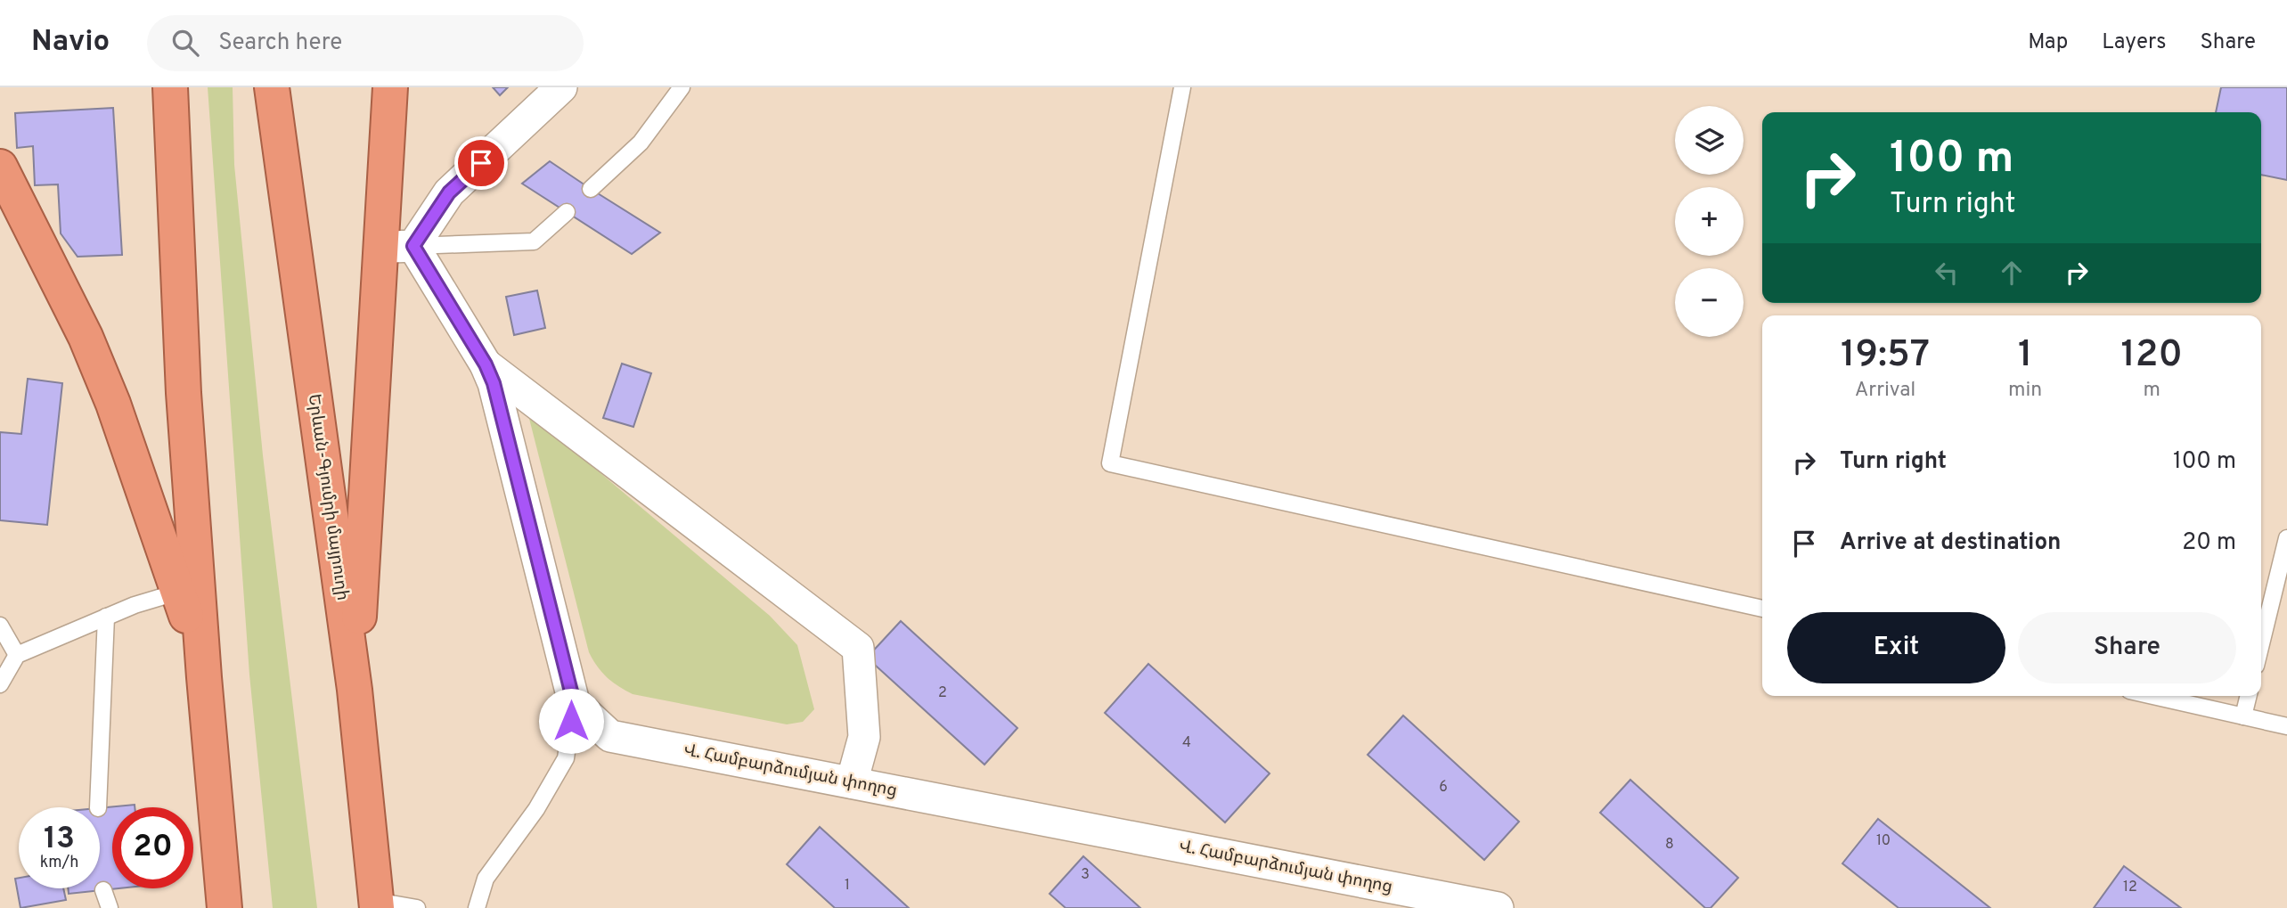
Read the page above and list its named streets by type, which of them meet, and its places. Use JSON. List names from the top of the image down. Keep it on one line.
{"streets":{"highway":["Երևան-Գյումրի մայրուղի"],"street":["Վ. Համբարձումյան փողոց"]},"house_numbers":["2","4","6","10","8","3","1","12"],"page":{"header":"Navio","search":"Search here","nav":["Map","Layers","Share"],"map_buttons":["+","−"],"turn":["100 m","Turn right"],"eta":["19:57","Arrival","1","min","120","m"],"list":[{"name":"Turn right","value":"100 m"},{"name":"Arrive at destination","value":"20 m"}],"buttons":["Exit","Share"],"speed":"13 km/h","limit":"20"}}
